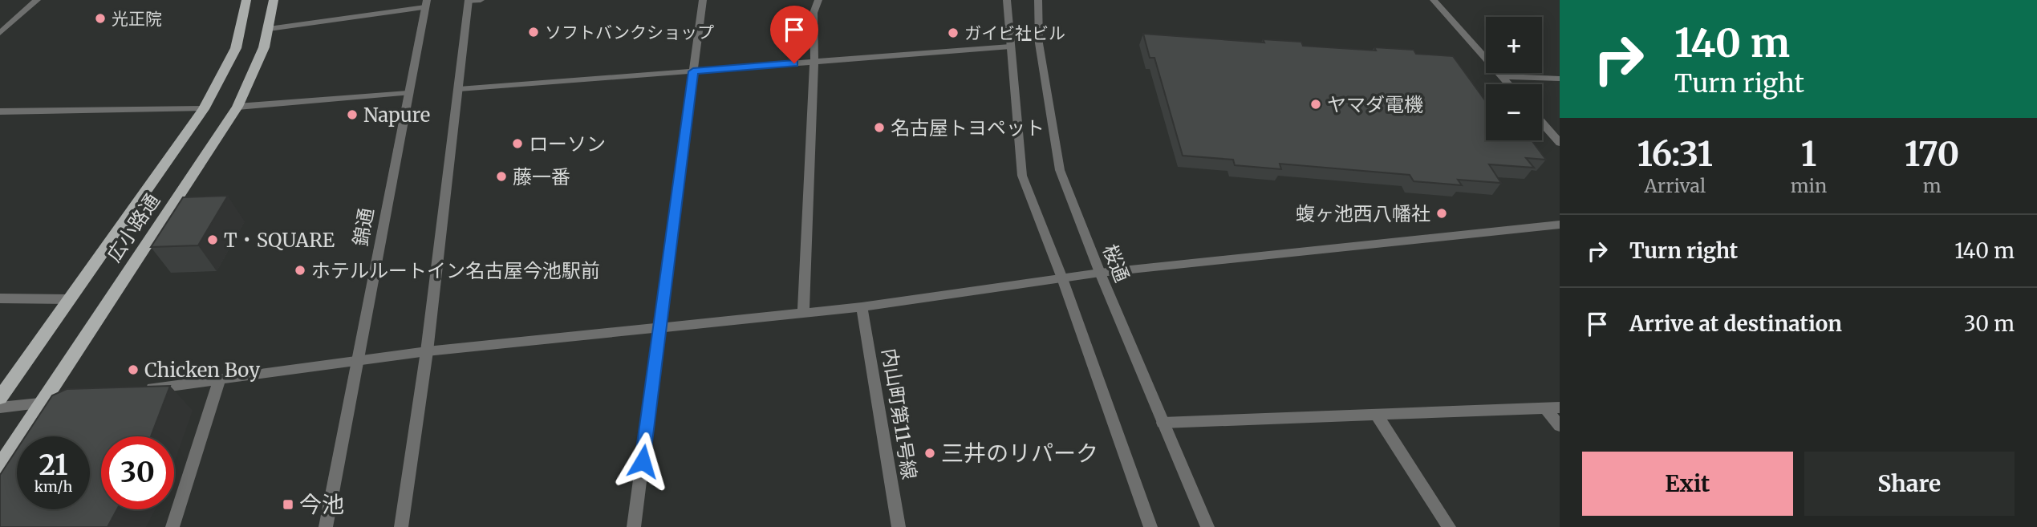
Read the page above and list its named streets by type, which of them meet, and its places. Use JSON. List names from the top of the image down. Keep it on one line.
{"streets":{"main road":["広小路通"],"street":["錦通","桜通","内山町第11号線"]},"places":{"other":["光正院","ソフトバンクショップ","ガイビ社ビル","ヤマダ電機","Napure","名古屋トヨペット","ローソン","藤一番","蝮ヶ池西八幡社","T・SQUARE","ホテルルートイン名古屋今池駅前","Chicken Boy","三井のリパーク"],"transit":["今池"]},"page":{"turn":["140 m","Turn right"],"map_buttons":["+","−"],"eta":["16:31","Arrival","1","min","170","m"],"list":[{"name":"Turn right","value":"140 m"},{"name":"Arrive at destination","value":"30 m"}],"speed":"21 km/h","limit":"30","buttons":["Exit","Share"]}}
